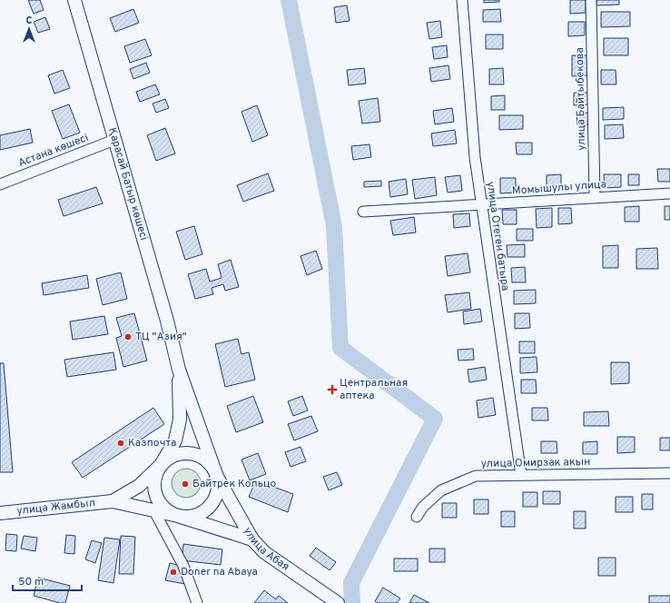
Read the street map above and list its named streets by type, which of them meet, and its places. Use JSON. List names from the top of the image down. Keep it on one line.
{"streets":{"main road":["Қарасай Батыр көшесі","улица Жамбыл","улица Абая"],"street":["улица Байтыбекова","Астана көшесі","Момышулы улица","улица Отеген батыра","улица Омирзак акын"]},"crossings":[["улица Байтыбекова","Момышулы улица"],["Астана көшесі","Қарасай Батыр көшесі"],["Момышулы улица","улица Отеген батыра"],["улица Отеген батыра","улица Омирзак акын"],["улица Жамбыл","улица Абая"]],"places":{"other":["ТЦ \"Азия\"","Казпочта","Байтрек Кольцо","Doner na Abaya"],"health":["Центральная аптека"]},"scale_bar":"50 m","north":"top"}
